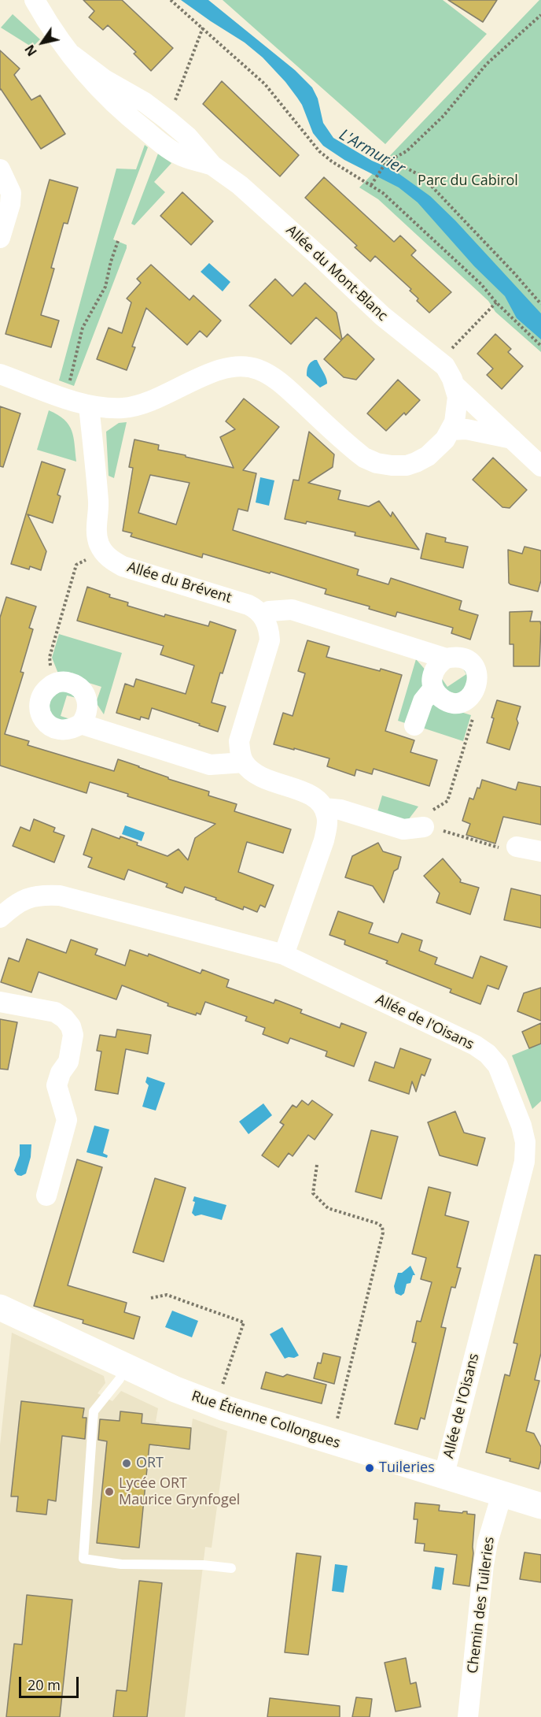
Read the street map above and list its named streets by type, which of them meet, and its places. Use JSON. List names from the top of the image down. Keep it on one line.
{"streets":{"main road":["Rue Étienne Collongues"],"street":["Allée du Mont-Blanc","Allée du Brévent","Allée de l'Oisans","Chemin des Tuileries"]},"crossings":[["Allée de l'Oisans","Rue Étienne Collongues"],["Rue Étienne Collongues","Chemin des Tuileries"]],"water":["L'Armurier"],"parks":["Parc du Cabirol"],"places":["ORT","Tuileries","Lycée ORT Maurice Grynfogel"],"scale_bar":"20 m","north":"bottom left"}
